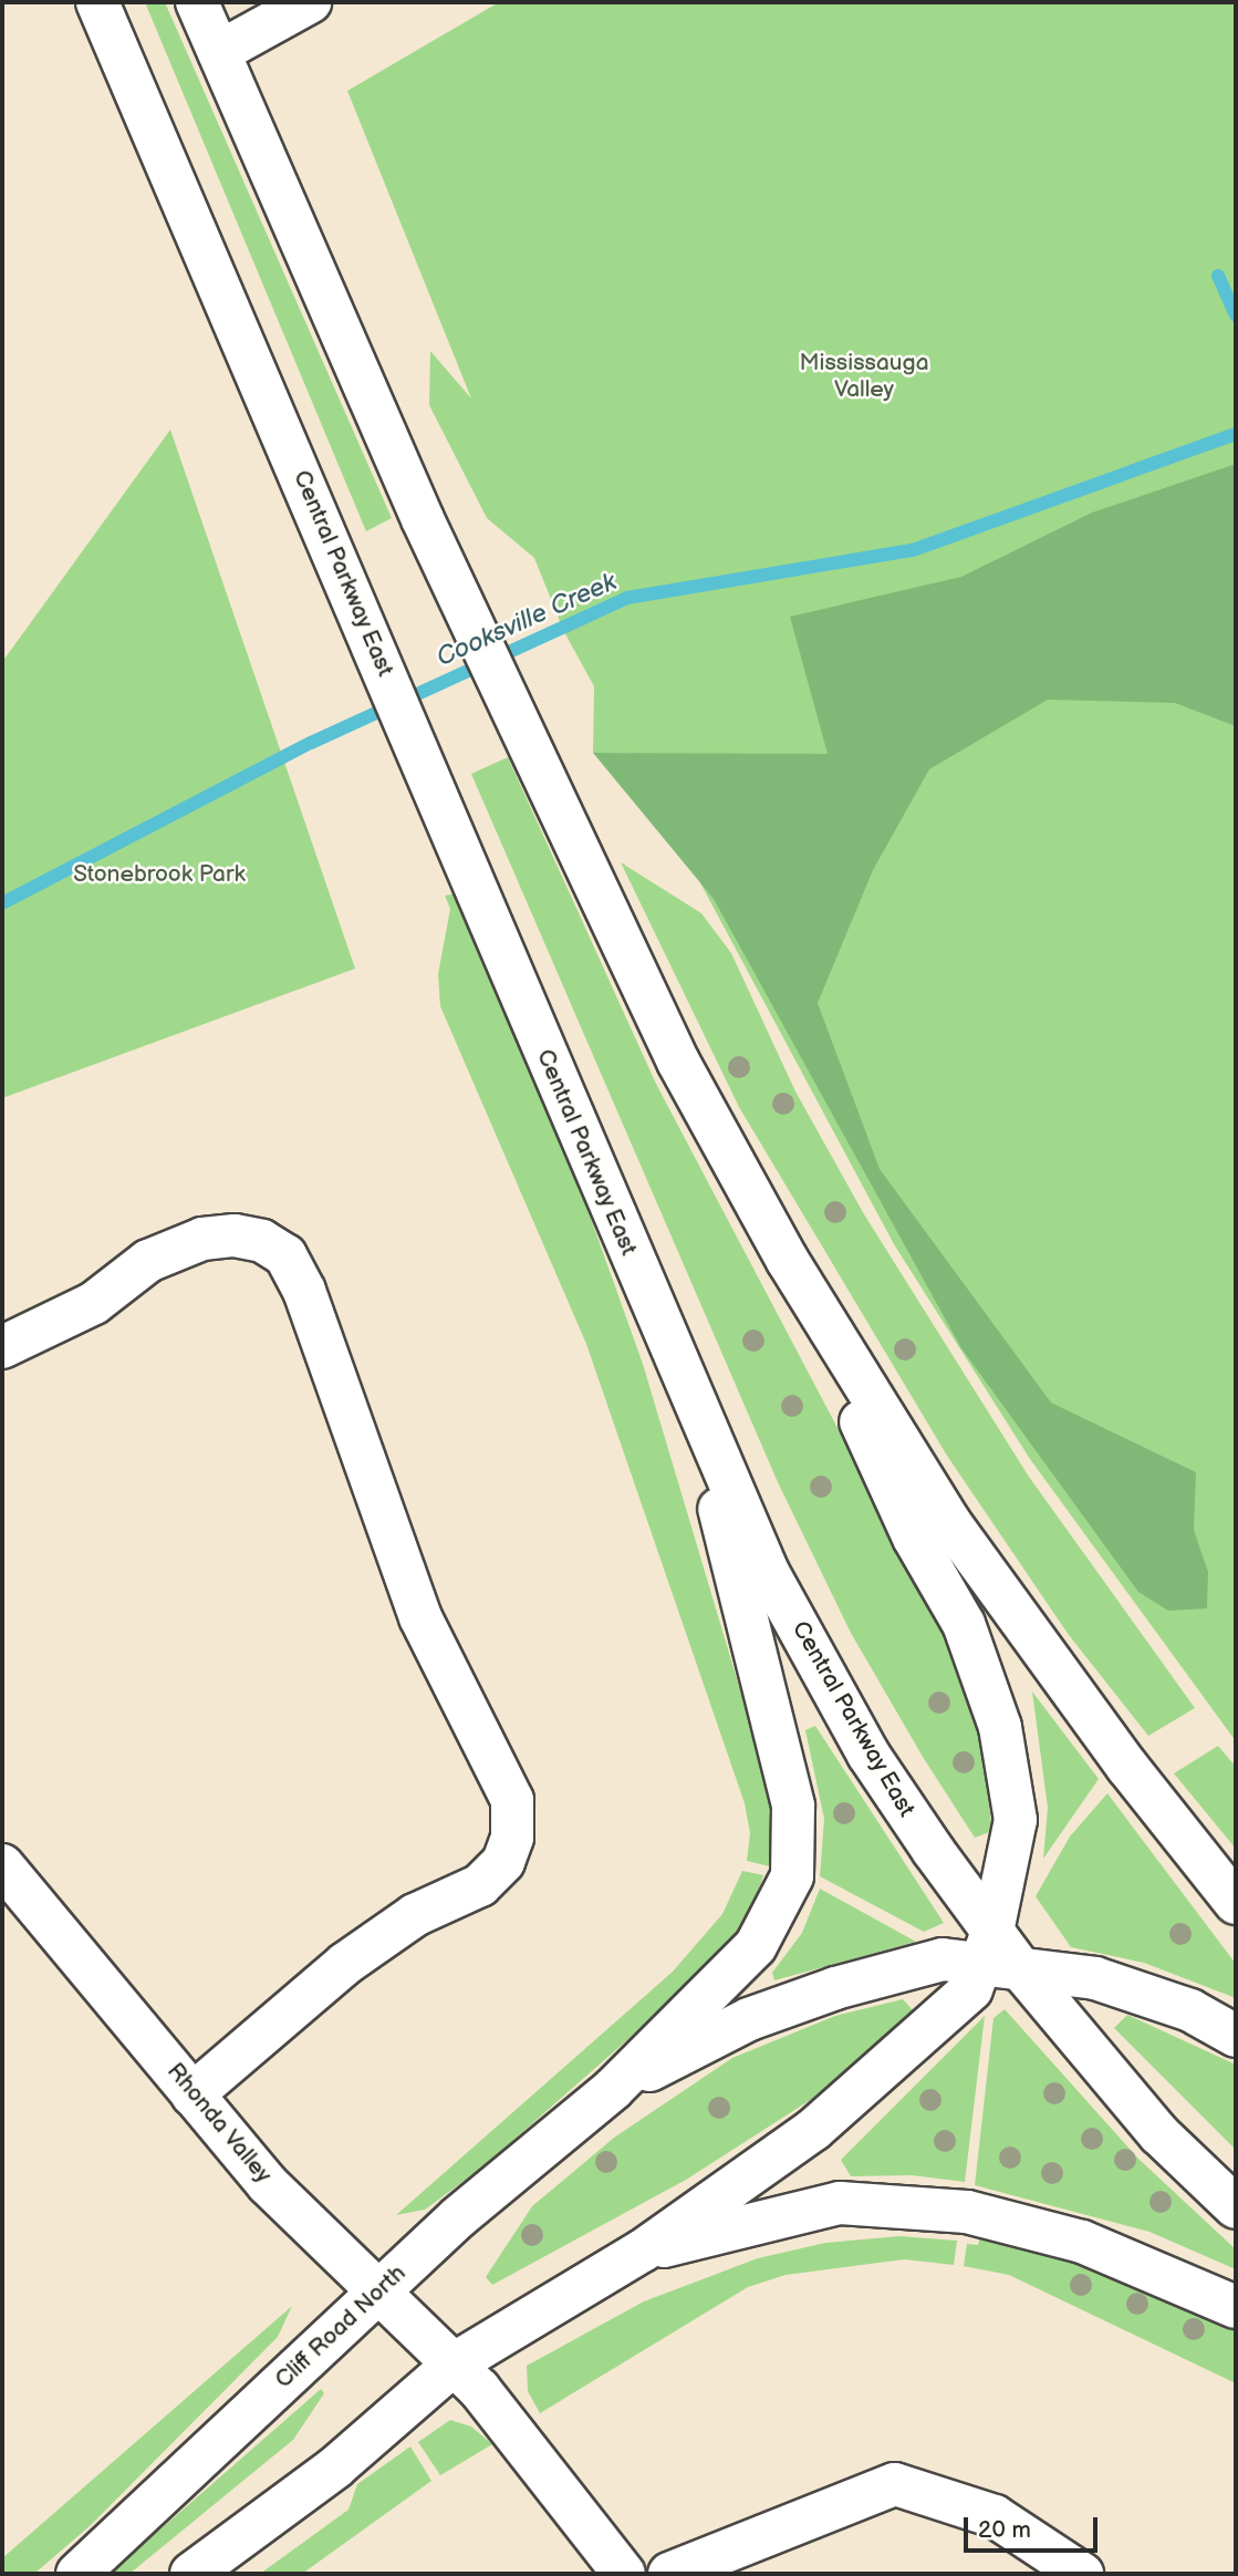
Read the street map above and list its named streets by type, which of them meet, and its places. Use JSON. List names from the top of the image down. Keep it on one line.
{"streets":{"street":["Central Parkway East","Rhonda Valley","Cliff Road North"]},"crossings":[["Rhonda Valley","Cliff Road North"]],"water":["Cooksville Creek"],"parks":["Mississauga Valley","Stonebrook Park"],"scale_bar":"20 m"}
